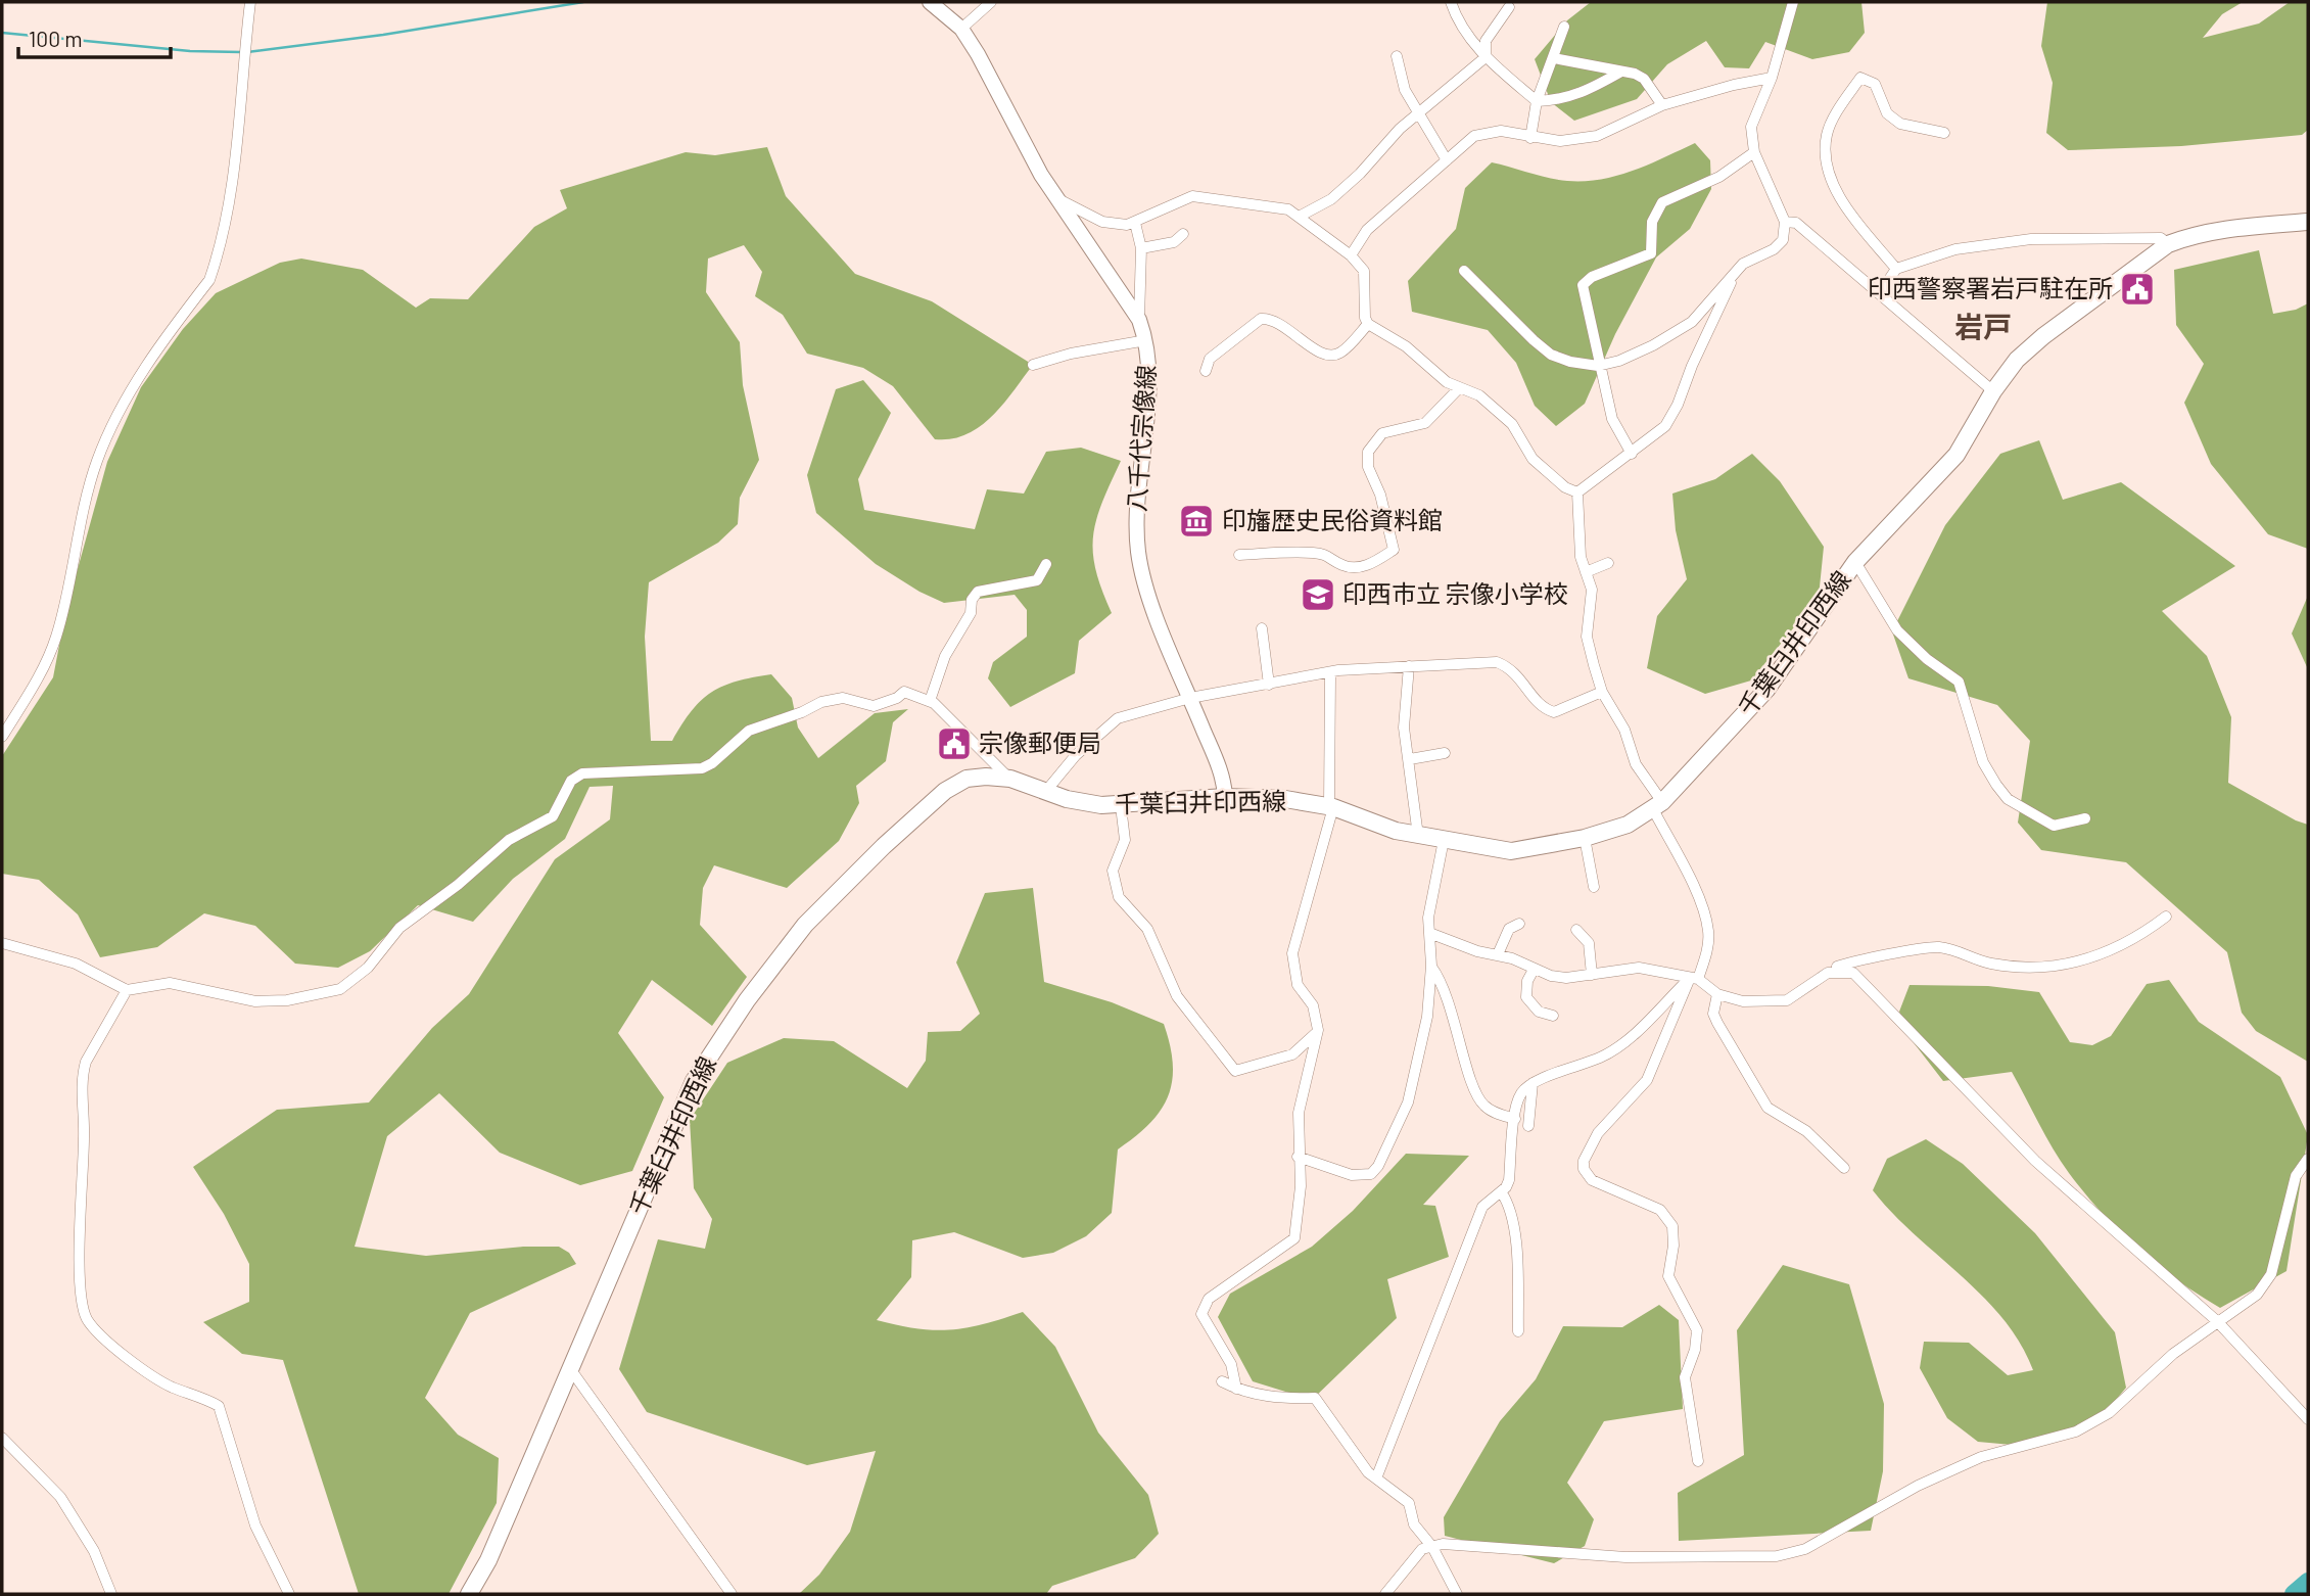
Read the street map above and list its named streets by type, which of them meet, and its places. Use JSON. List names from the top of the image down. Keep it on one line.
{"streets":{"main road":["八千代宗像線","千葉臼井印西線"]},"crossings":[["八千代宗像線","千葉臼井印西線"]],"districts":["岩戸"],"places":{"public building":["印西警察署岩戸駐在所","宗像郵便局"],"museum":["印旛歴史民俗資料館"],"school or university":["印西市立 宗像小学校"]},"scale_bar":"100 m"}
